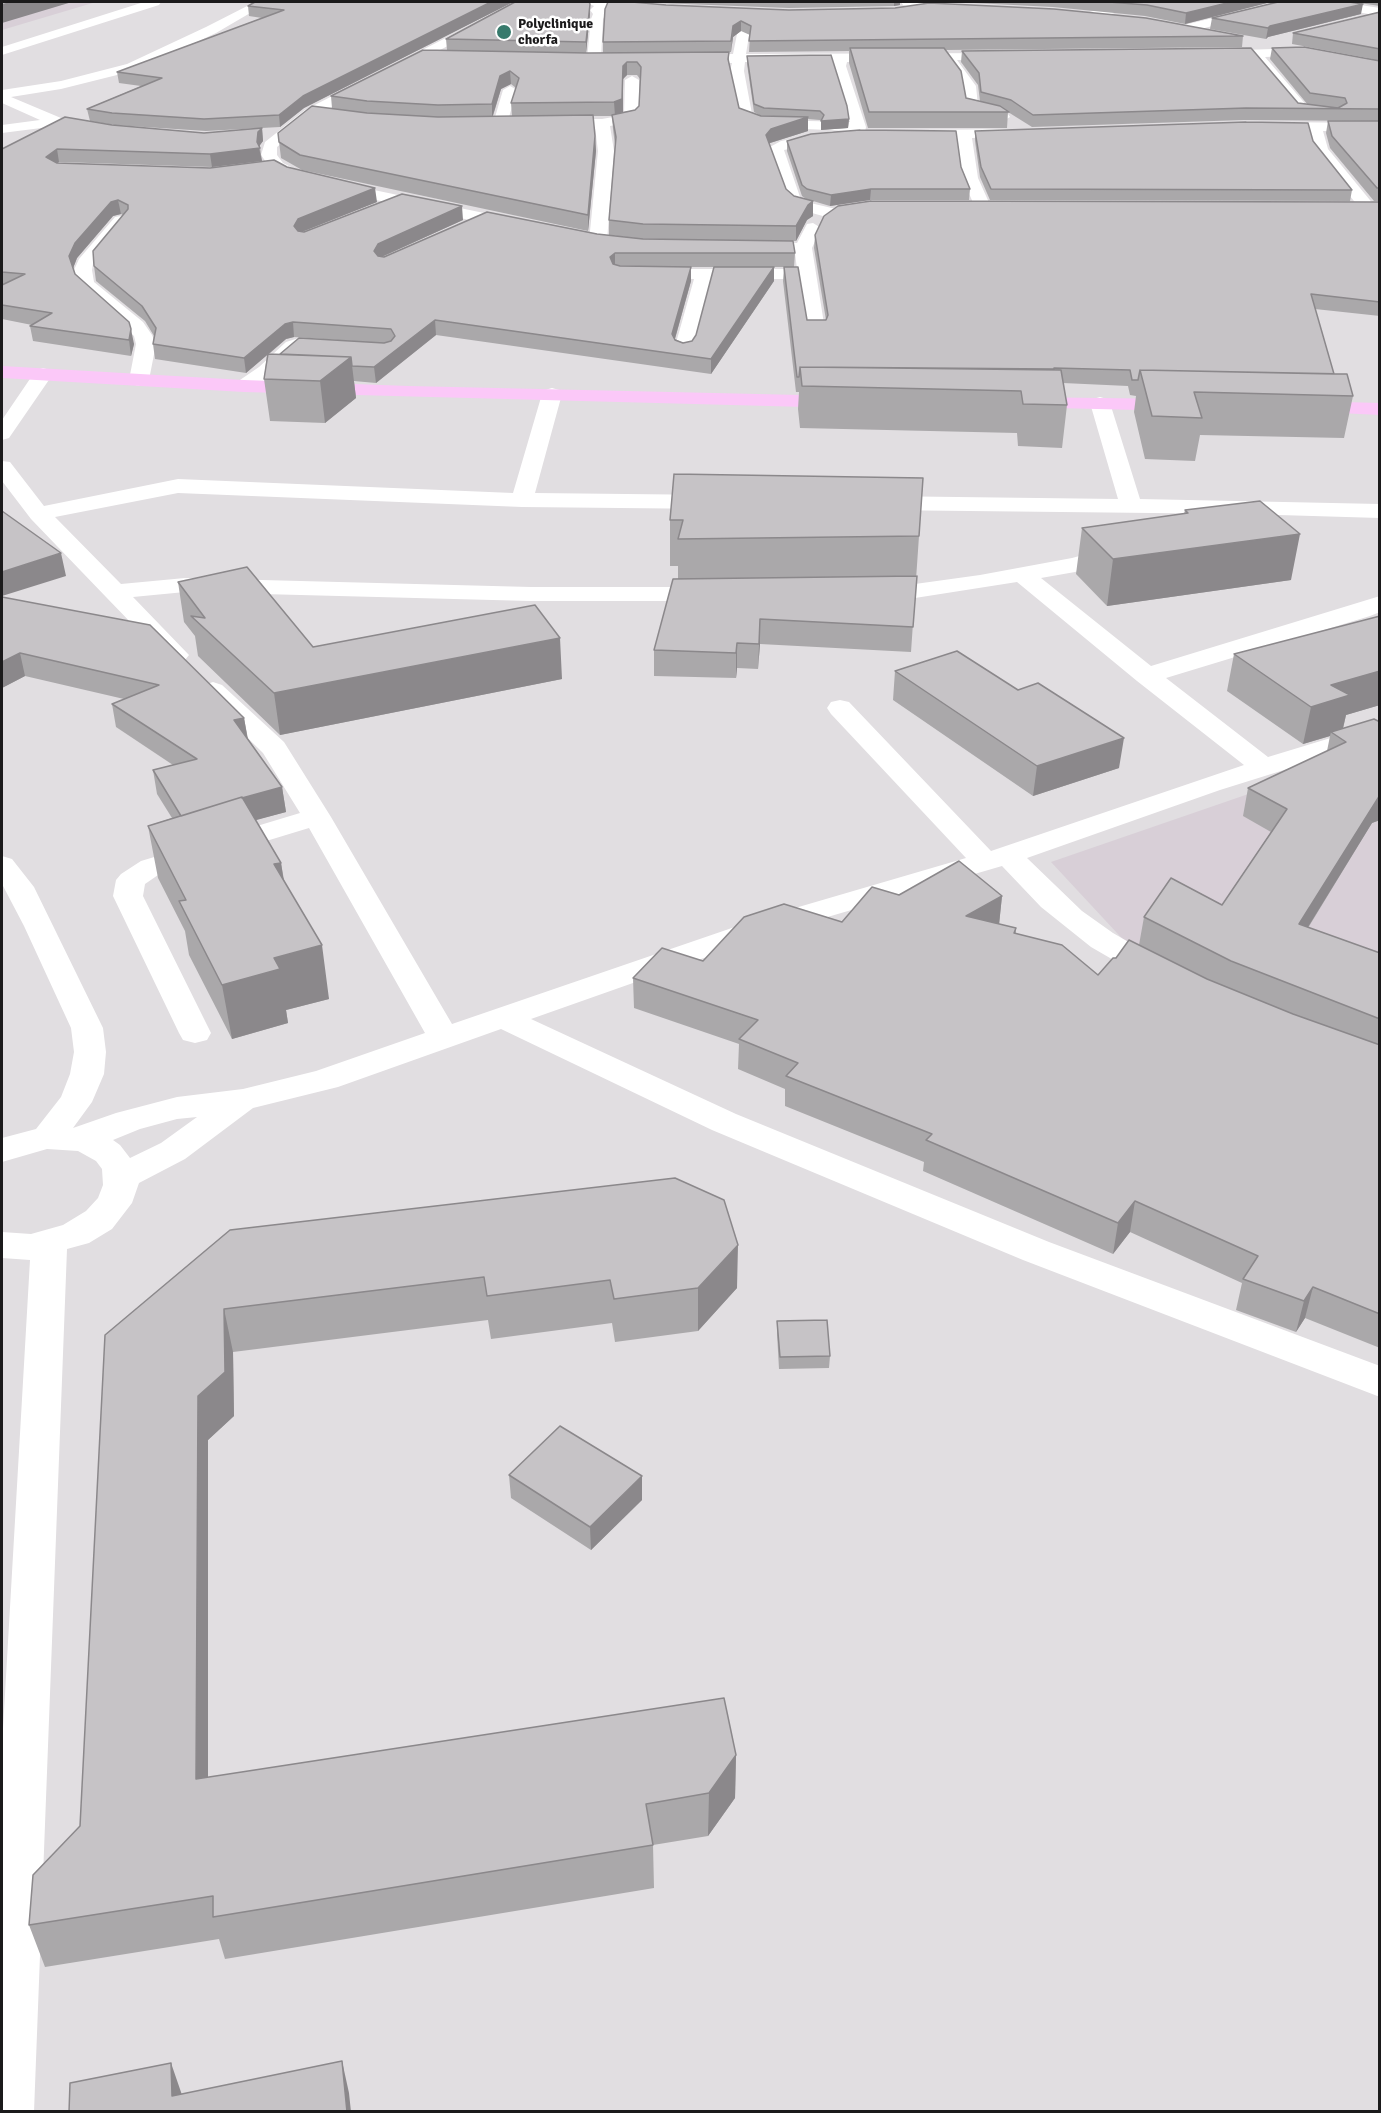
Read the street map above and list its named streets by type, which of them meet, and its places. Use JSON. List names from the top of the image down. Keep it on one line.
{"places":["Polyclinique chorfa"]}
